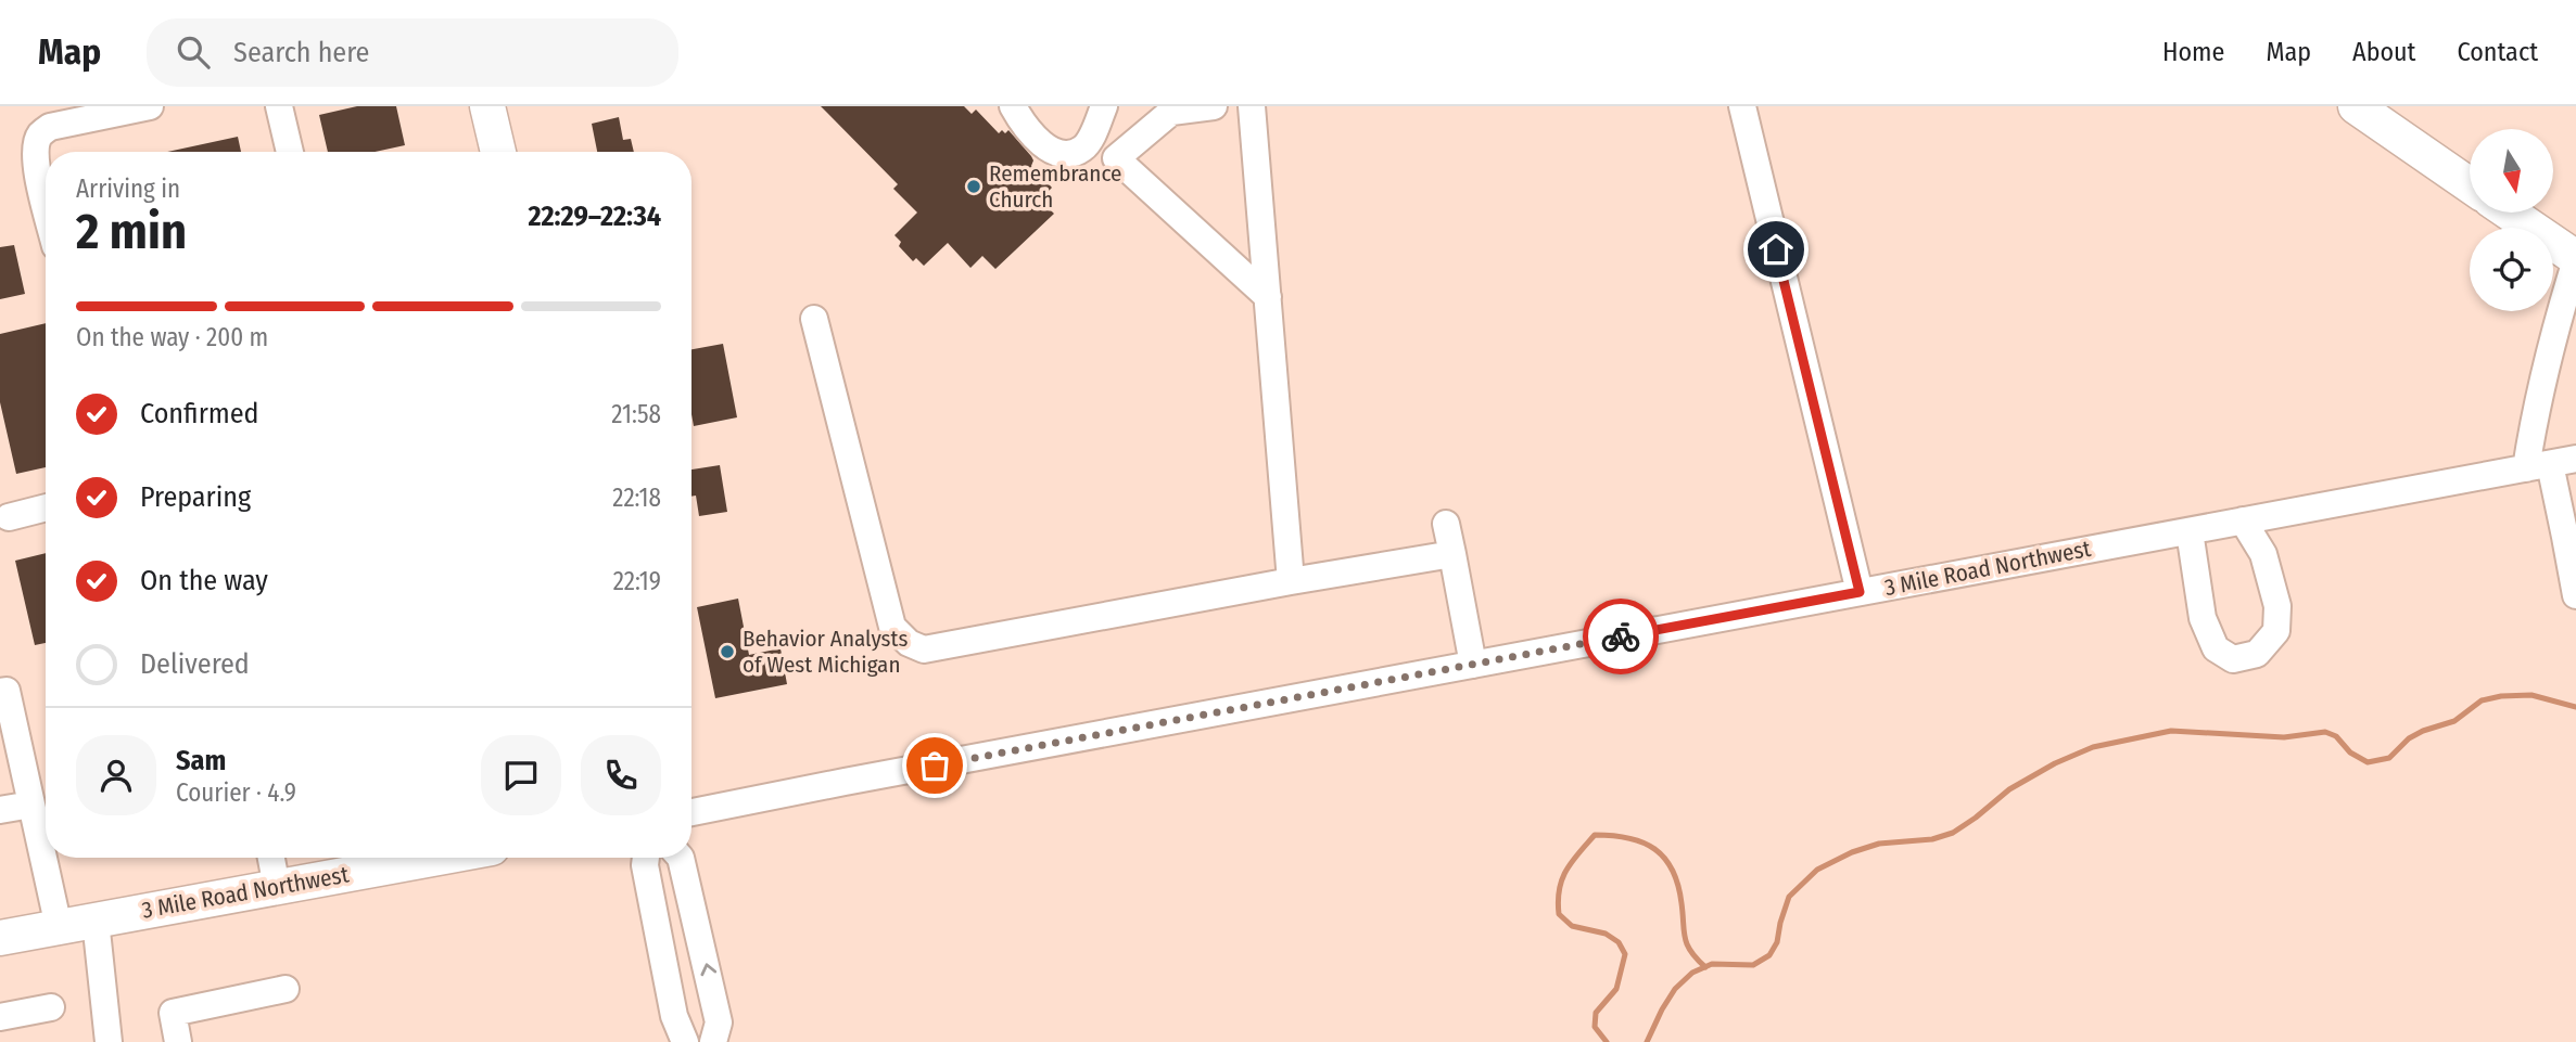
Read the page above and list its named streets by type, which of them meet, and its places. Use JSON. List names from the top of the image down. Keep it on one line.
{"streets":{"main road":["3 Mile Road Northwest"]},"places":["Remembrance Church","Behavior Analysts of West Michigan"],"north":"bottom","page":{"header":"Map","search":"Search here","nav":["Home","Map","About","Contact"],"heading":["2 min","Arriving in","22:29–22:34"],"panel":["Sam","Courier · 4.9"],"bar":"On the way · 200 m","list":[["Confirmed","21:58"],["Preparing","22:18"],["On the way","22:19"],"Delivered"]}}
